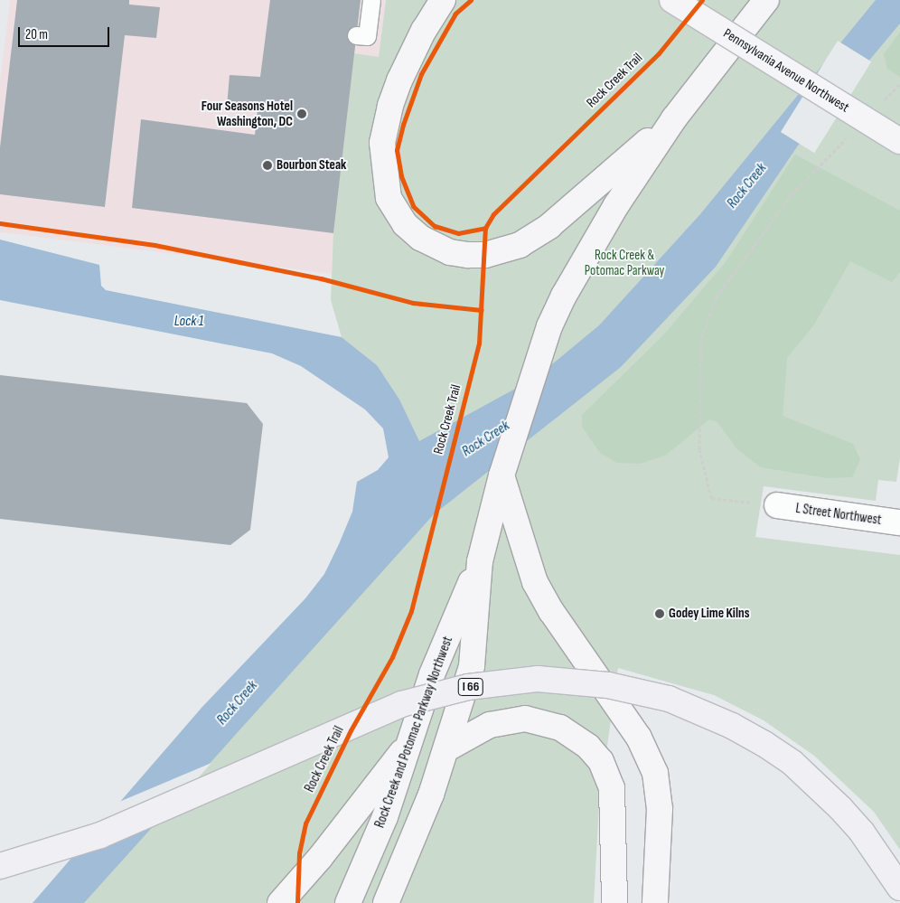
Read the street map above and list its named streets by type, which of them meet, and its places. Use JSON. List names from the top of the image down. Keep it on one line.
{"streets":{"highway":["I 66"],"main road":["Pennsylvania Avenue Northwest","Rock Creek and Potomac Parkway Northwest"],"street":["L Street Northwest"],"cycle path":["Rock Creek Trail"]},"water":["Rock Creek","Lock 1"],"parks":["Rock Creek & Potomac Parkway"],"places":["Four Seasons Hotel Washington, DC","Bourbon Steak","Godey Lime Kilns"],"scale_bar":"20 m"}
